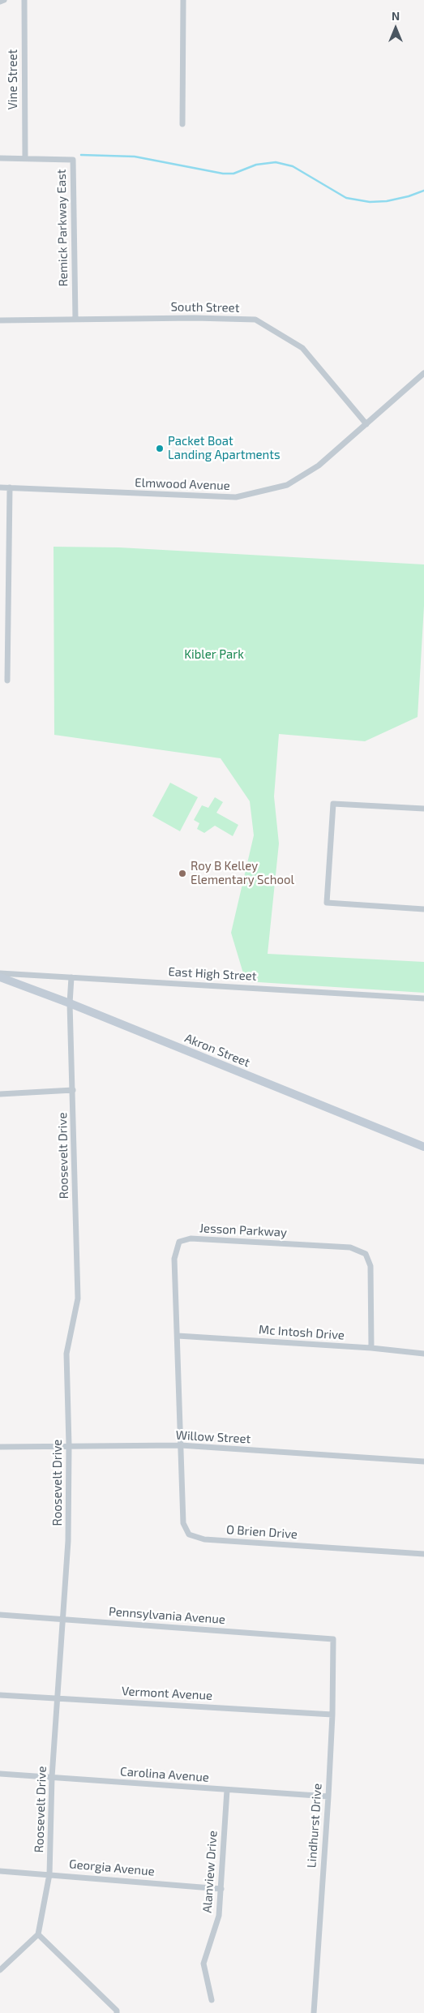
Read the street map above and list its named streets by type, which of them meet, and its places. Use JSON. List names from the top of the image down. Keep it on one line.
{"streets":{"main road":["Akron Street"],"street":["Vine Street","Remick Parkway East","South Street","Elmwood Avenue","East High Street","Roosevelt Drive","Jesson Parkway","Mc Intosh Drive","Willow Street","O Brien Drive","Pennsylvania Avenue","Vermont Avenue","Carolina Avenue","Lindhurst Drive","Georgia Avenue","Alanview Drive"]},"crossings":[["Vine Street","Remick Parkway East"],["Remick Parkway East","South Street"],["South Street","Elmwood Avenue"],["East High Street","Roosevelt Drive"],["Akron Street","Roosevelt Drive"],["Roosevelt Drive","Willow Street"],["Roosevelt Drive","Pennsylvania Avenue"],["Roosevelt Drive","Vermont Avenue"],["Roosevelt Drive","Carolina Avenue"],["Roosevelt Drive","Georgia Avenue"],["Jesson Parkway","Mc Intosh Drive"],["Jesson Parkway","Willow Street"],["Jesson Parkway","O Brien Drive"],["Willow Street","O Brien Drive"],["Pennsylvania Avenue","Lindhurst Drive"],["Vermont Avenue","Lindhurst Drive"],["Carolina Avenue","Lindhurst Drive"],["Carolina Avenue","Alanview Drive"],["Georgia Avenue","Alanview Drive"]],"parks":["Kibler Park"],"places":["Packet Boat Landing Apartments","Roy B Kelley Elementary School"],"north":"top"}
